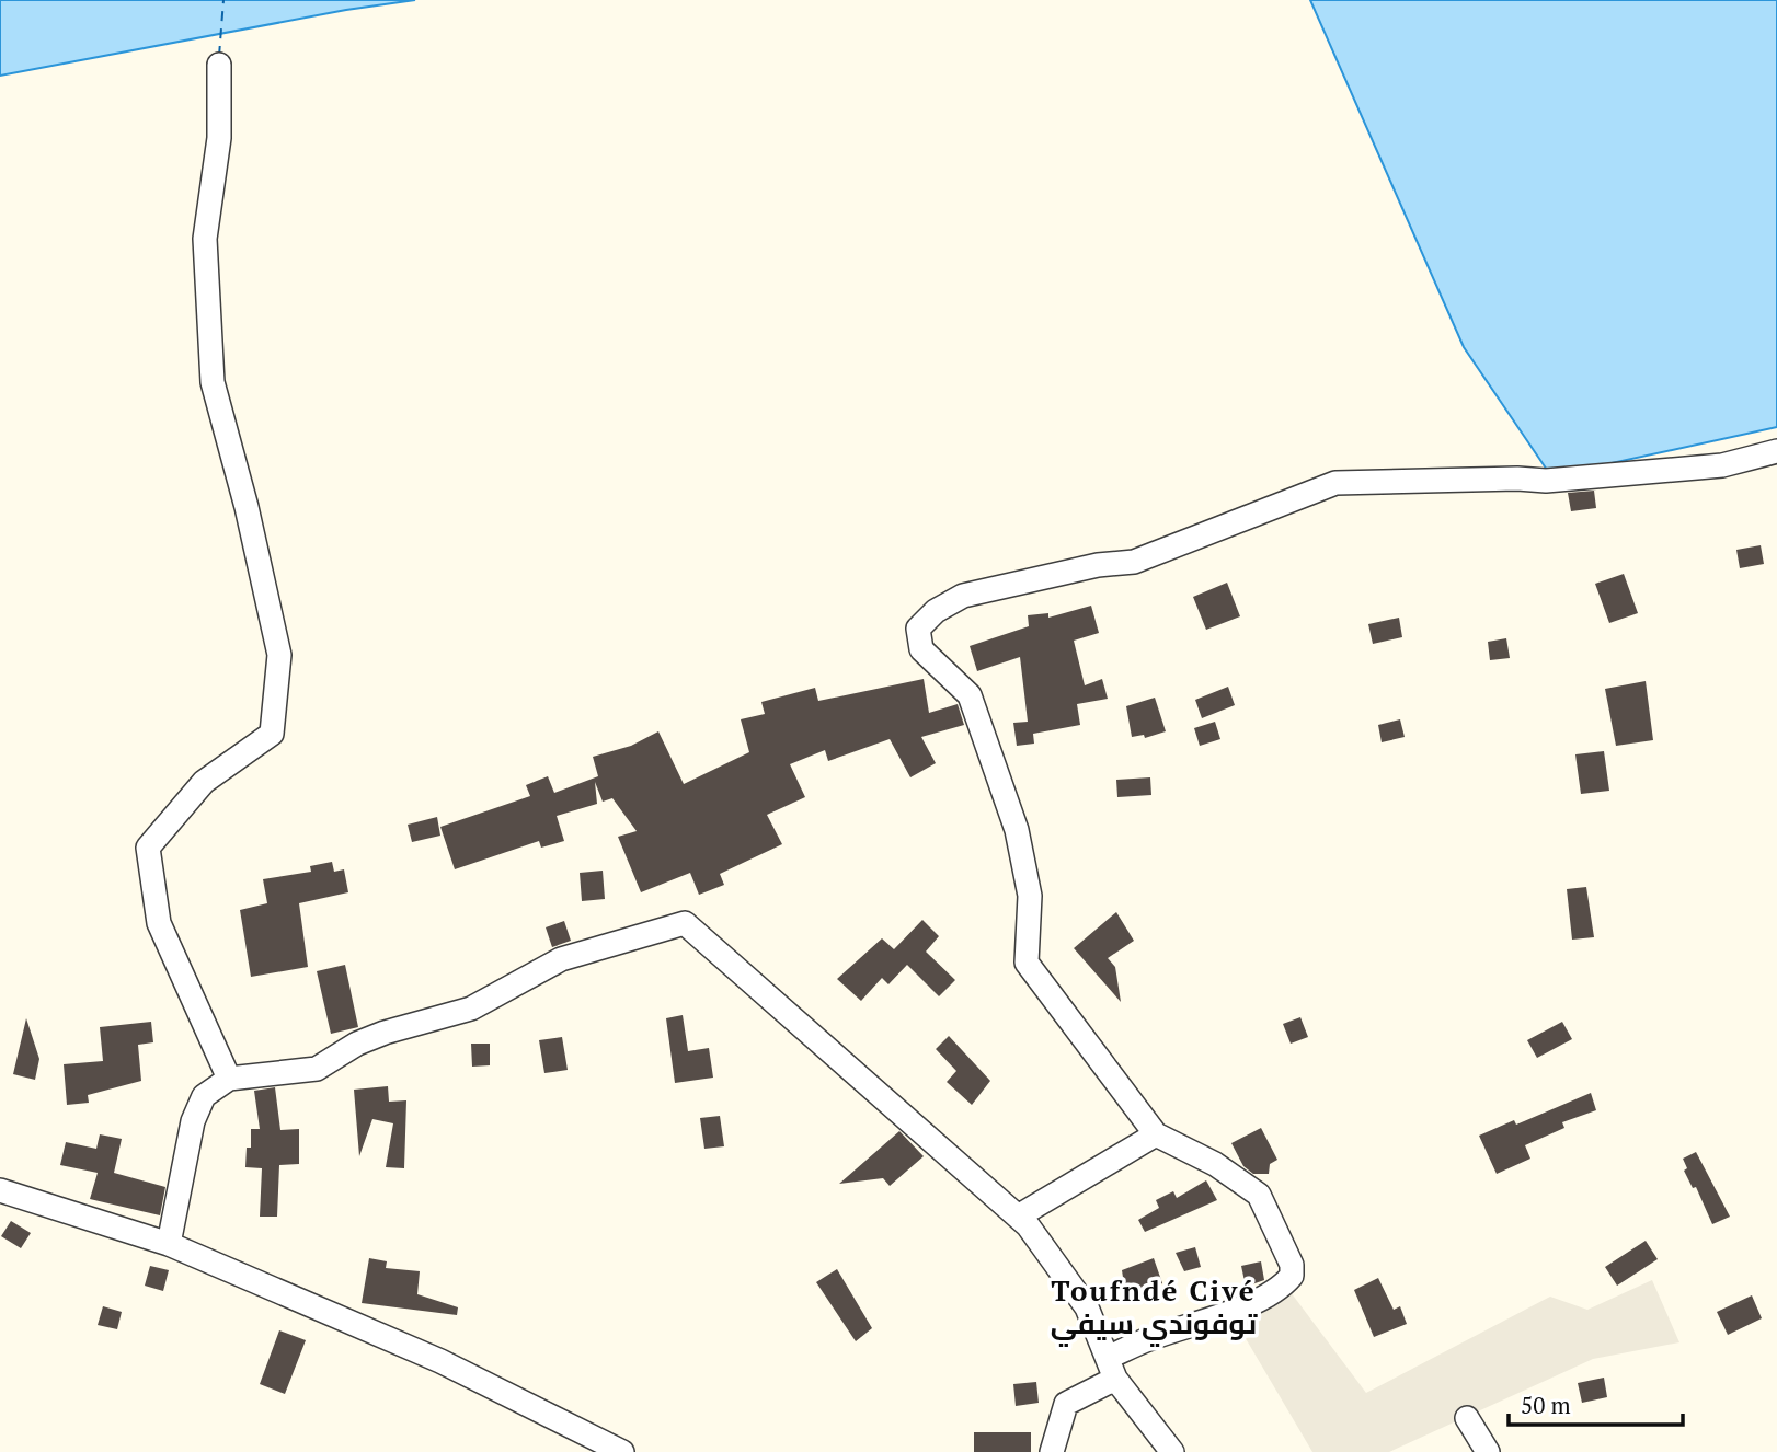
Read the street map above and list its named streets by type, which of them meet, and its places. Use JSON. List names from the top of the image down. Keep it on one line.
{"districts":["Toufndé Civé توفوندي سيفي"],"scale_bar":"50 m"}
